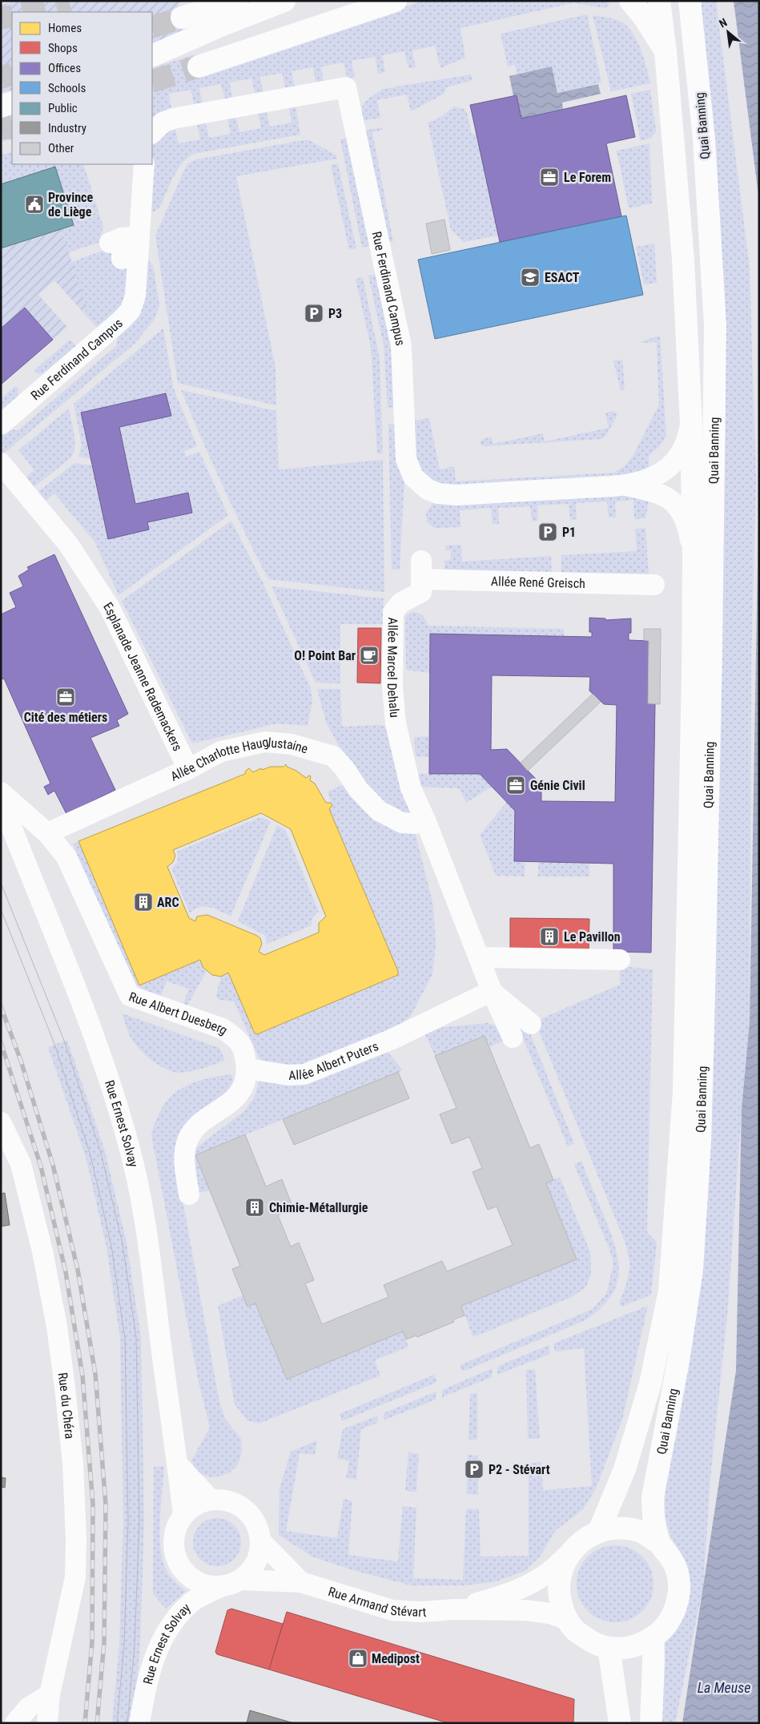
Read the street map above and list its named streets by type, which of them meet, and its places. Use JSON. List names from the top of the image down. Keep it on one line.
{"streets":{"main road":["Quai Banning"],"street":["Rue Ferdinand Campus","Allée René Greisch","Allée Marcel Dehalu","Esplanade Jeanne Rademackers","Allée Charlotte Hauglustaine","Rue Albert Duesberg","Allée Albert Puters","Rue Ernest Solvay","Rue du Chéra","Rue Armand Stévart"]},"crossings":[["Quai Banning","Rue Armand Stévart"],["Allée René Greisch","Allée Marcel Dehalu"],["Allée Marcel Dehalu","Allée Charlotte Hauglustaine"],["Esplanade Jeanne Rademackers","Allée Charlotte Hauglustaine"],["Allée Charlotte Hauglustaine","Rue Albert Duesberg"],["Rue Albert Duesberg","Allée Albert Puters"],["Rue Ernest Solvay","Rue Armand Stévart"]],"water":["La Meuse"],"places":{"office":["Le Forem","Cité des métiers","Génie Civil"],"public building":["Province de Liège"],"school or university":["ESACT"],"parking":["P3","P1","P2 - Stévart"],"cafe":["O! Point Bar"],"building":["ARC","Le Pavillon","Chimie-Métallurgie"],"shop":["Medipost"]},"legend":["Homes","Shops","Offices","Schools","Public","Industry","Other"],"north":"top left"}
